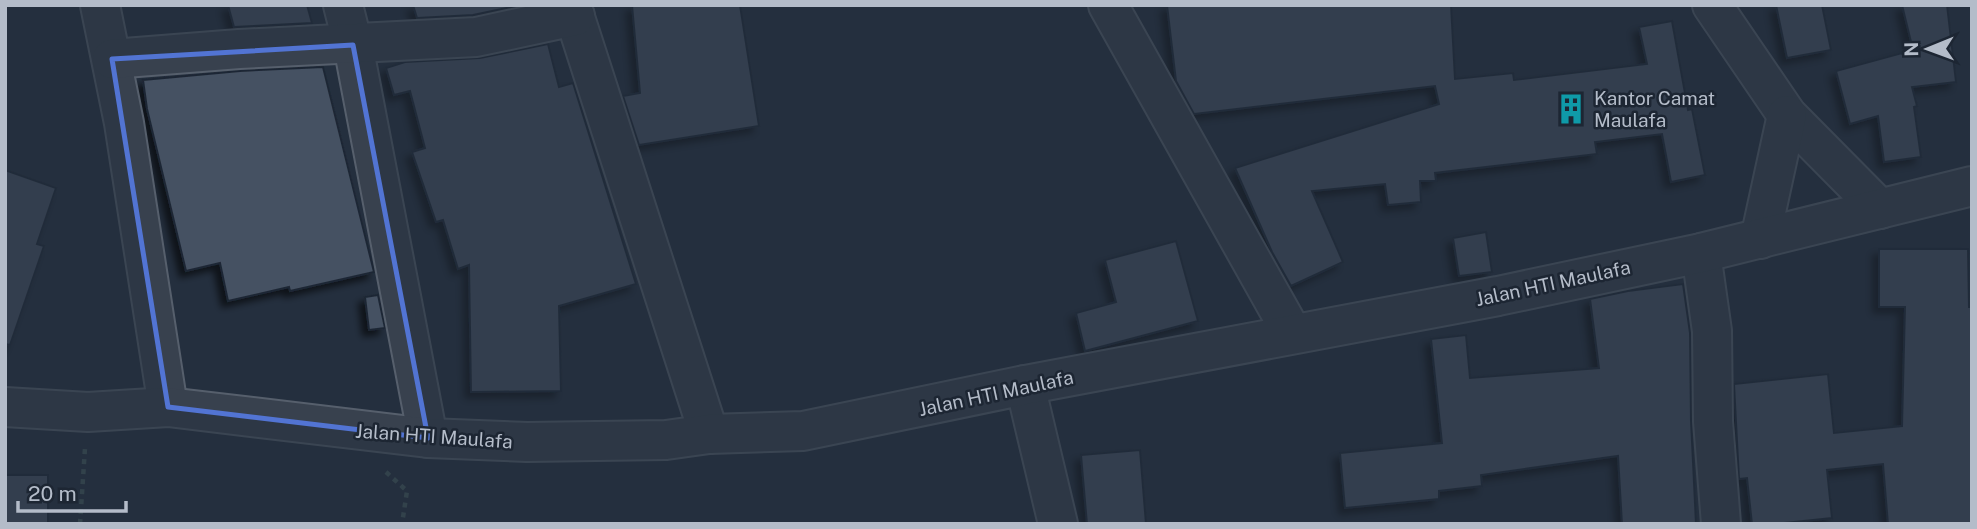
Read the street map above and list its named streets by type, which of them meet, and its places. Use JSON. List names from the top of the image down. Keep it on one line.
{"streets":{"street":["Jalan HTI Maulafa"]},"places":{"building":["Kantor Camat Maulafa"]},"scale_bar":"20 m","north":"left"}
